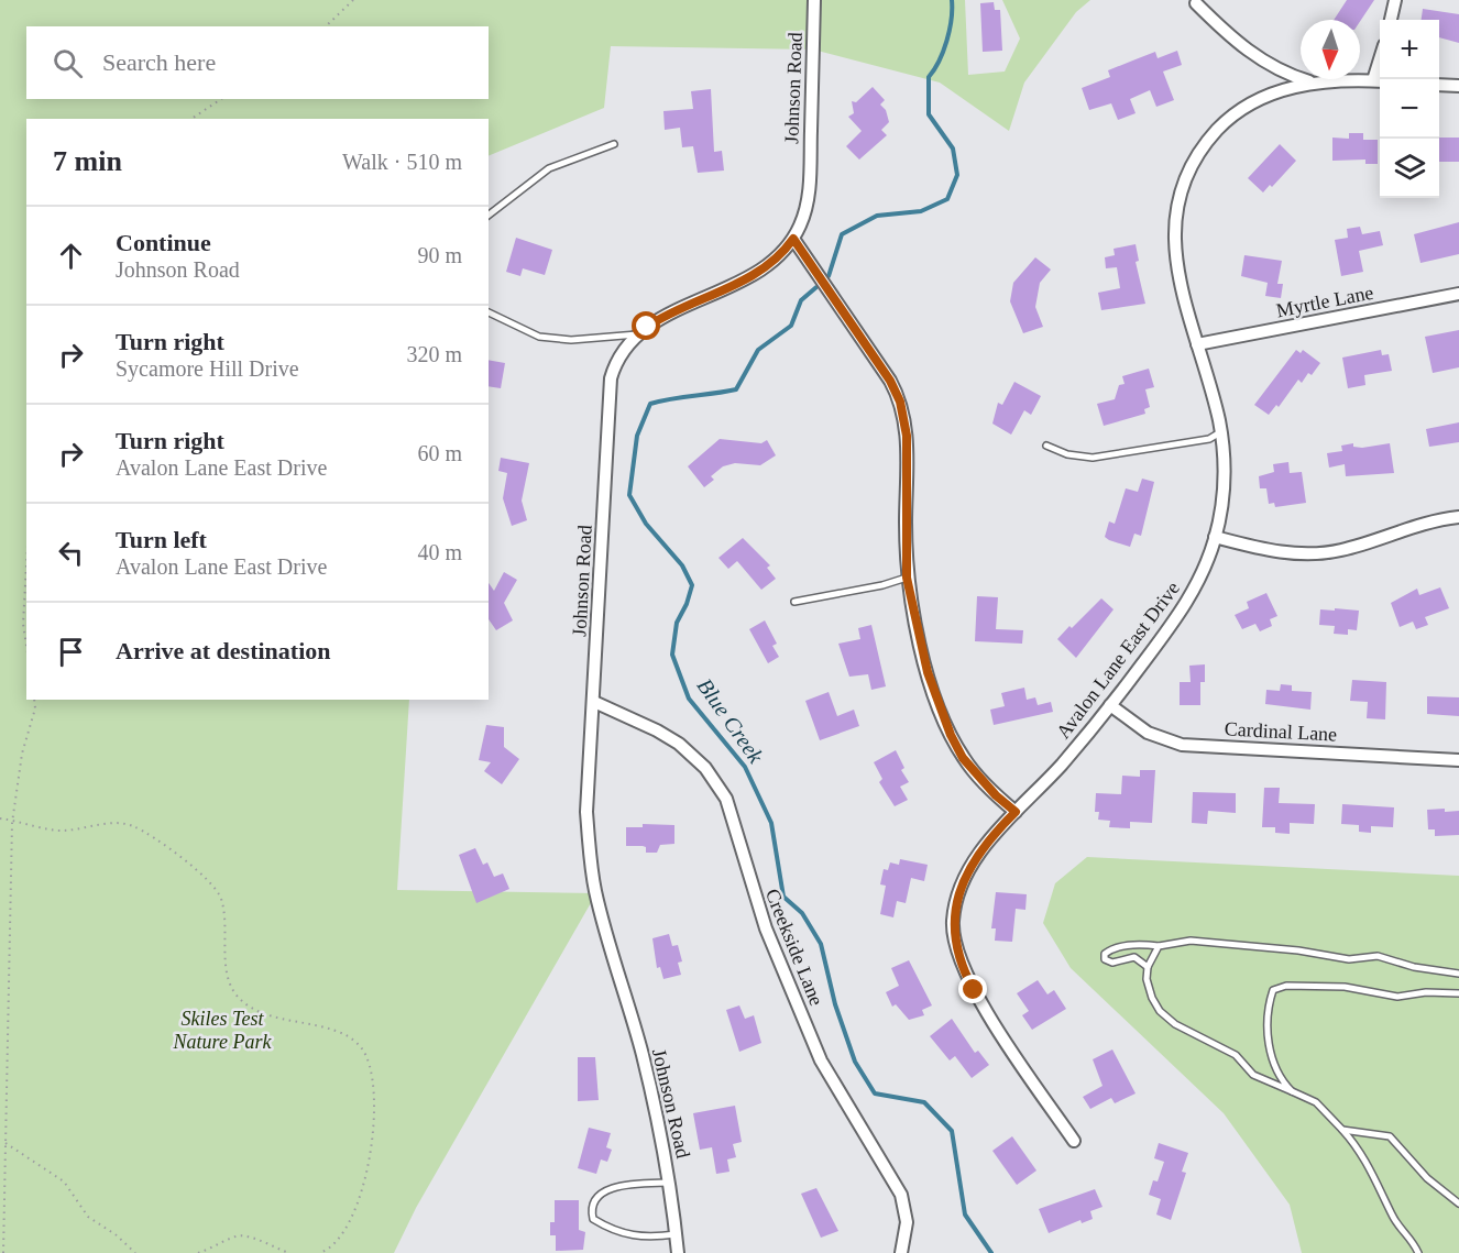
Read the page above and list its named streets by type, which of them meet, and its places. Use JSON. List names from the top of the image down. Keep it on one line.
{"streets":{"street":["Johnson Road","Myrtle Lane","Avalon Lane East Drive","Cardinal Lane","Creekside Lane"]},"crossings":[["Johnson Road","Creekside Lane"],["Myrtle Lane","Avalon Lane East Drive"],["Avalon Lane East Drive","Cardinal Lane"]],"water":["Blue Creek"],"parks":["Skiles Test Nature Park"],"north":"bottom","page":{"map_buttons":["+","−"],"search":"Search here","heading":["7 min","Walk · 510 m"],"list":[["Continue","Johnson Road","90 m"],["Turn right","Sycamore Hill Drive","320 m"],["Turn right","Avalon Lane East Drive","60 m"],["Turn left","Avalon Lane East Drive","40 m"],"Arrive at destination"]}}
